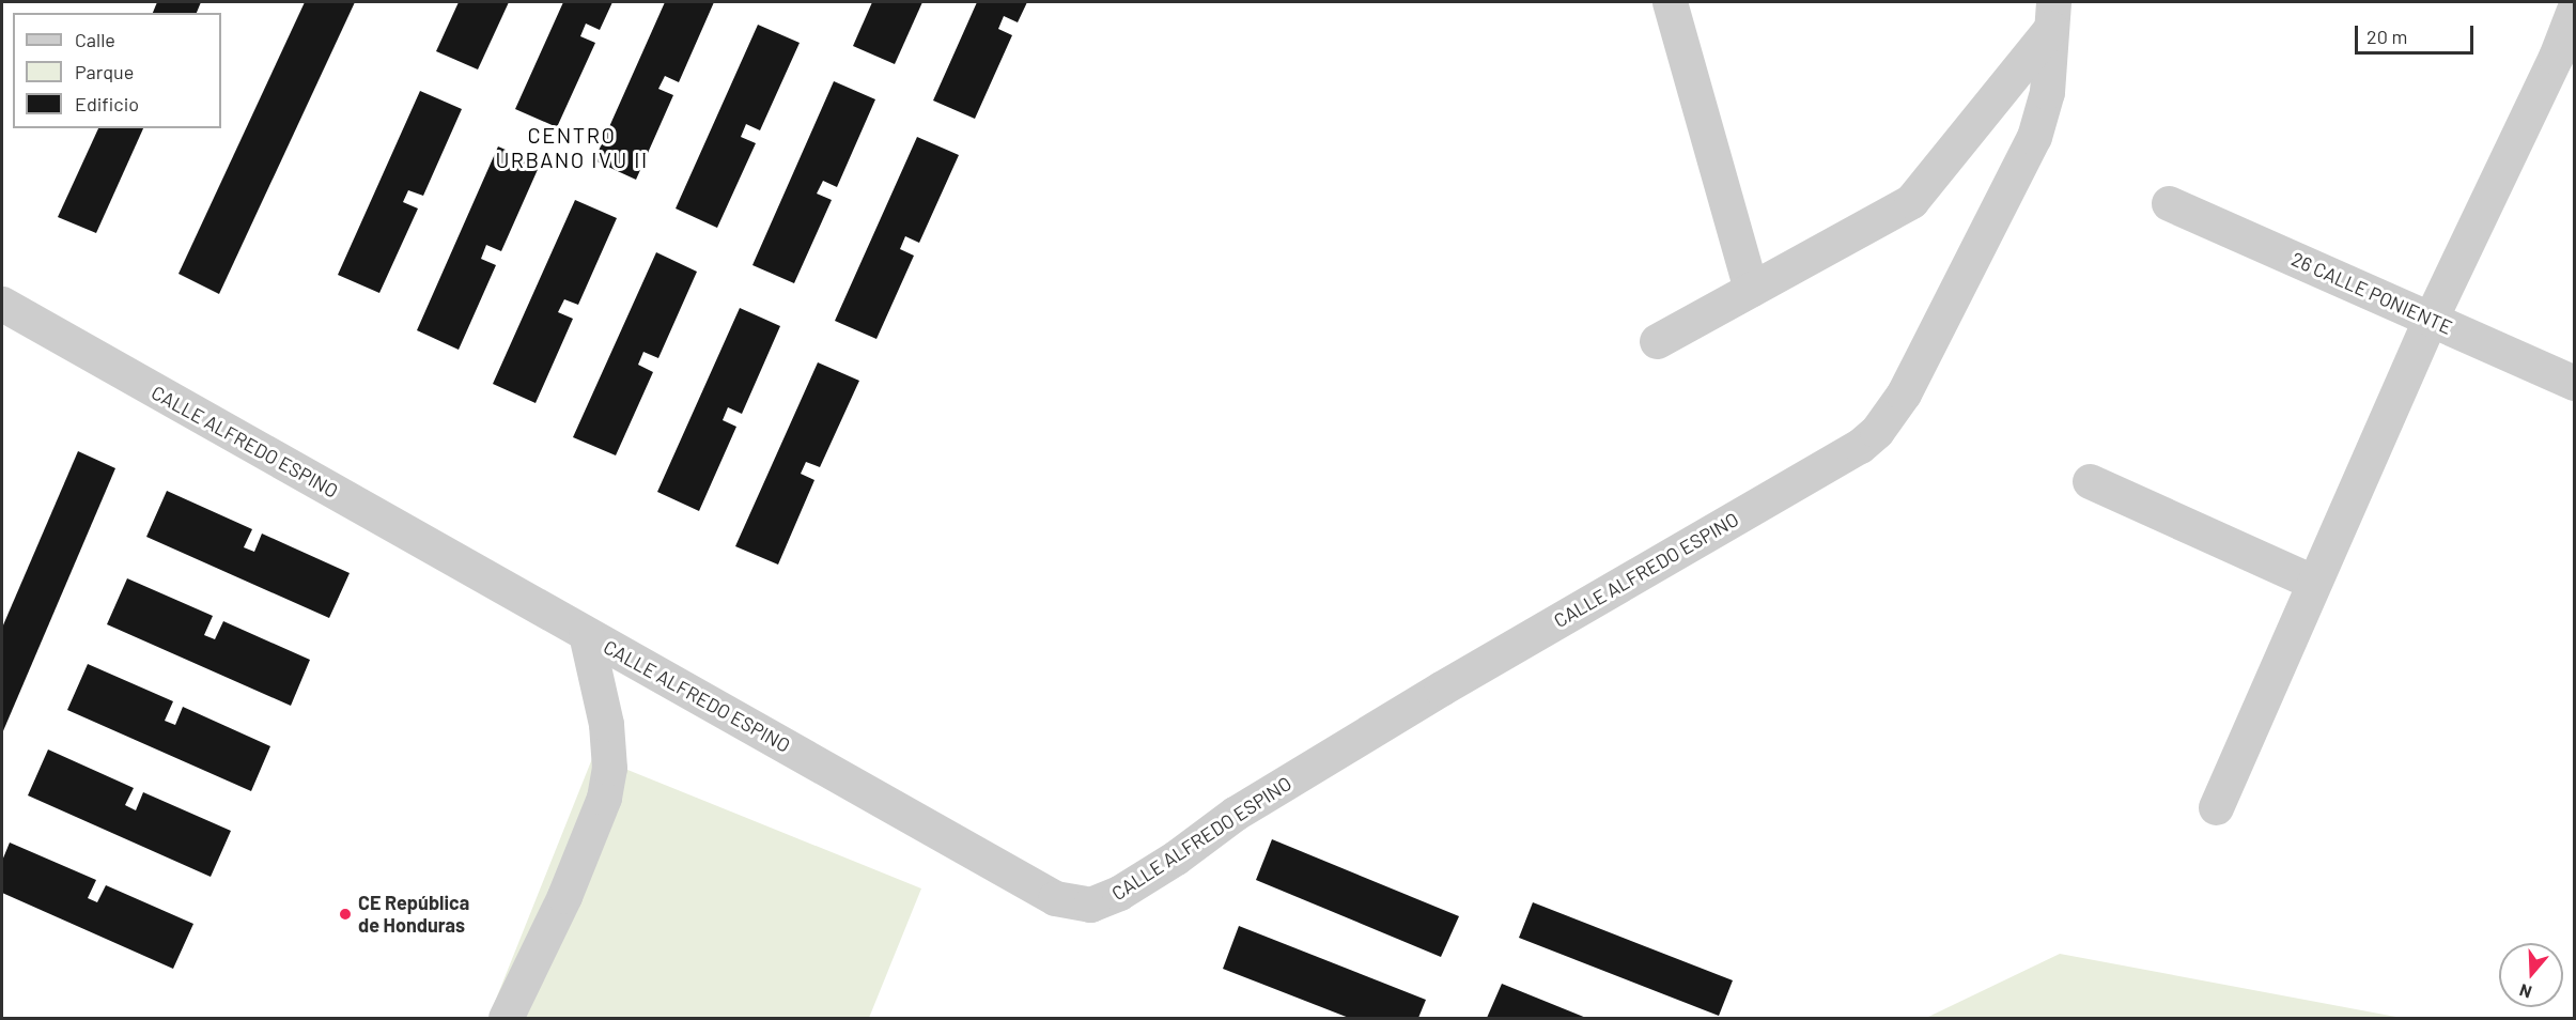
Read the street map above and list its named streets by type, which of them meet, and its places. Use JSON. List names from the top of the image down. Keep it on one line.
{"streets":{"street":["26 CALLE PONIENTE","CALLE ALFREDO ESPINO"]},"districts":["CENTRO URBANO IVU II"],"places":["CE República de Honduras"],"legend":["Calle","Parque","Edificio"],"scale_bar":"20 m","north":"bottom"}
